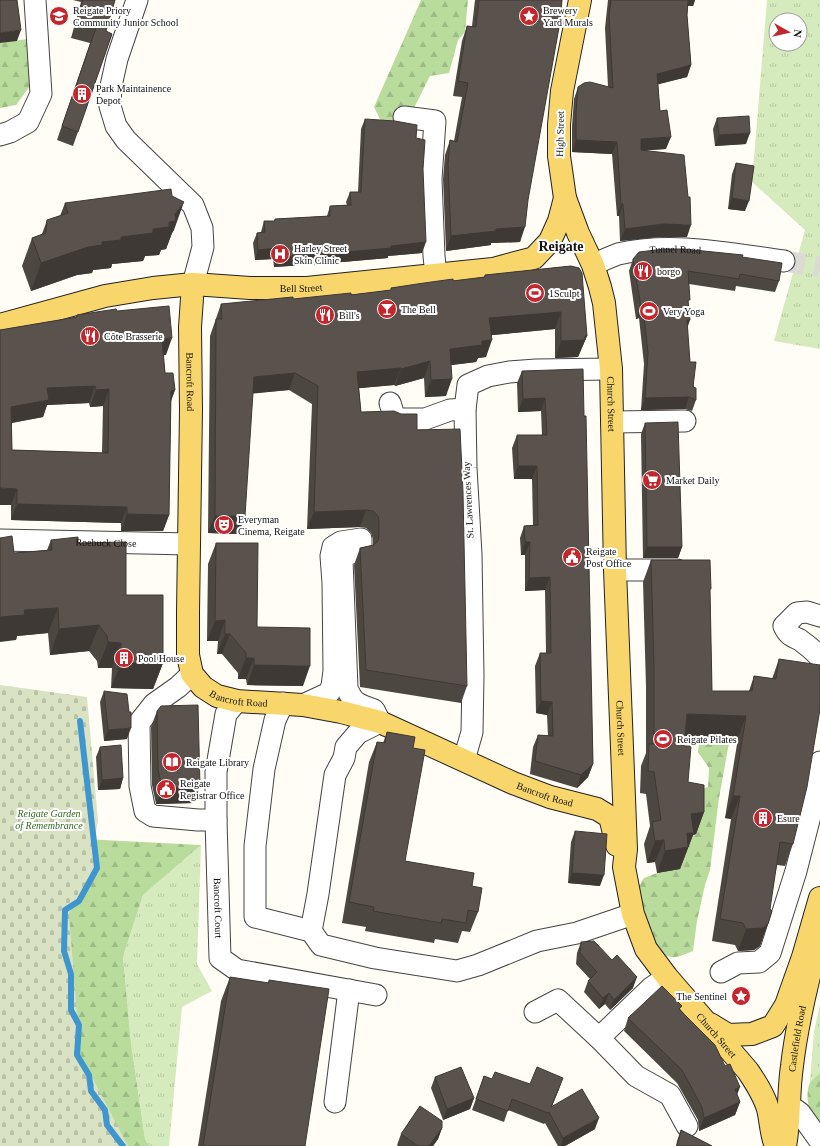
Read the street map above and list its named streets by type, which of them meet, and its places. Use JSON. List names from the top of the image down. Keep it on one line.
{"streets":{"main road":["High Street","Bell Street","Bancroft Road","Church Street","Castlefield Road"],"street":["Tunnel Road","St. Lawrences Way","Roebuck Close","Bancroft Court"]},"crossings":[["High Street","Tunnel Road"],["High Street","Bell Street"],["High Street","Church Street"],["Tunnel Road","Church Street"],["Bell Street","Bancroft Road"],["Bancroft Road","Church Street"],["Bancroft Road","St. Lawrences Way"],["Bancroft Road","Roebuck Close"],["Bancroft Road","Bancroft Court"],["Church Street","St. Lawrences Way"]],"districts":["Reigate"],"parks":["Reigate Garden of Remembrance"],"places":{"school or university":["Reigate Priory Community Junior School"],"place":["Brewery Yard Murals","The Sentinel"],"building":["Park Maintainence Depot","Pool House","Esure"],"hospital":["Harley Street Skin Clinic"],"restaurant":["borgo","Bill's","Côte Brasserie"],"sports":["1Sculpt","Very Yoga","Reigate Pilates"],"bar":["The Bell"],"supermarket":["Market Daily"],"theatre":["Everyman Cinema, Reigate"],"public building":["Reigate Post Office","Reigate Registrar Office"],"library":["Reigate Library"]},"north":"right"}
